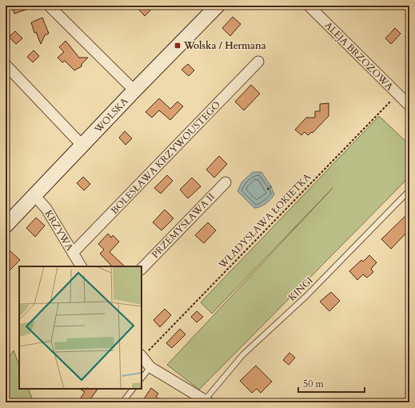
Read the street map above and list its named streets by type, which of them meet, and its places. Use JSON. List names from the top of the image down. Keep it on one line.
{"streets":{"street":["ALEJA BRZOZOWA","WOLSKA","BOLESŁAWA KRZYWOUSTEGO","PRZEMYSŁAWA II","KRZYWA"],"lane":["KINGI"],"path":["WŁADYSŁAWA ŁOKIETKA"]},"crossings":[["ALEJA BRZOZOWA","WŁADYSŁAWA ŁOKIETKA"],["WOLSKA","KRZYWA"],["BOLESŁAWA KRZYWOUSTEGO","KRZYWA"]],"places":{"transit":["Wolska / Hermana"]},"scale_bar":"50 m"}
